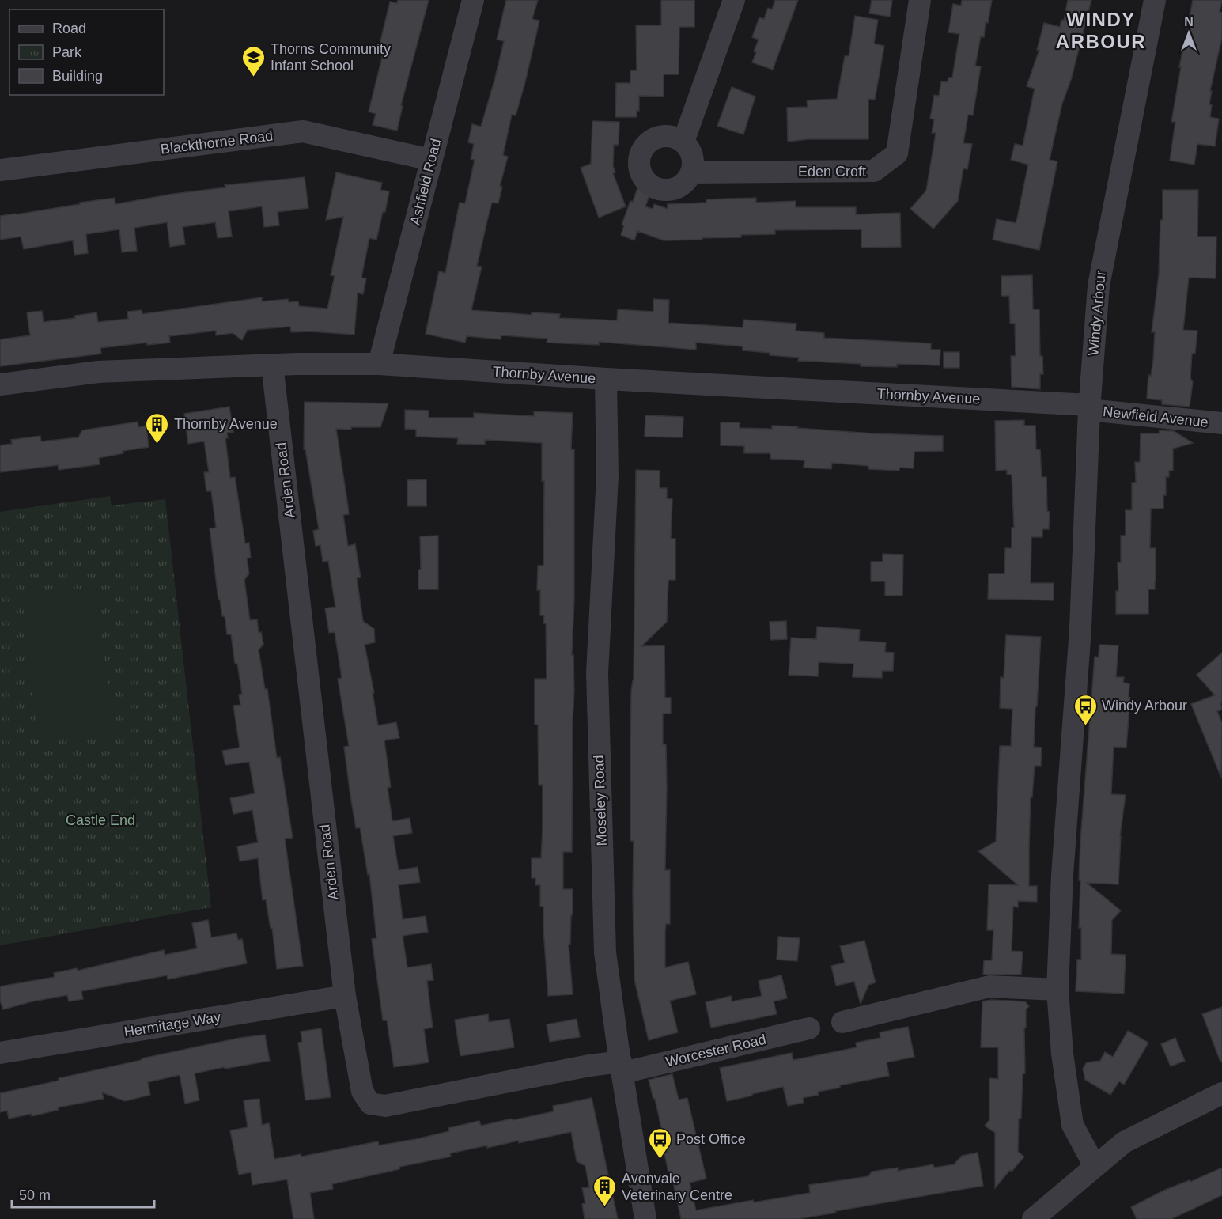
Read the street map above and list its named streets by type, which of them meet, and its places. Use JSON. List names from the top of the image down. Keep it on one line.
{"streets":{"street":["Blackthorne Road","Eden Croft","Ashfield Road","Windy Arbour","Thornby Avenue","Newfield Avenue","Arden Road","Moseley Road","Hermitage Way","Worcester Road"]},"crossings":[["Blackthorne Road","Ashfield Road"],["Ashfield Road","Thornby Avenue"],["Windy Arbour","Thornby Avenue"],["Windy Arbour","Newfield Avenue"],["Thornby Avenue","Newfield Avenue"],["Thornby Avenue","Arden Road"],["Thornby Avenue","Moseley Road"],["Arden Road","Moseley Road"],["Arden Road","Hermitage Way"],["Arden Road","Worcester Road"],["Moseley Road","Worcester Road"]],"districts":["WINDY ARBOUR"],"parks":["Castle End"],"places":{"school or university":["Thorns Community Infant School"],"building":["Thornby Avenue","Avonvale Veterinary Centre"],"bus stop":["Windy Arbour","Post Office"]},"legend":["Road","Park","Building"],"scale_bar":"50 m","north":"top"}
